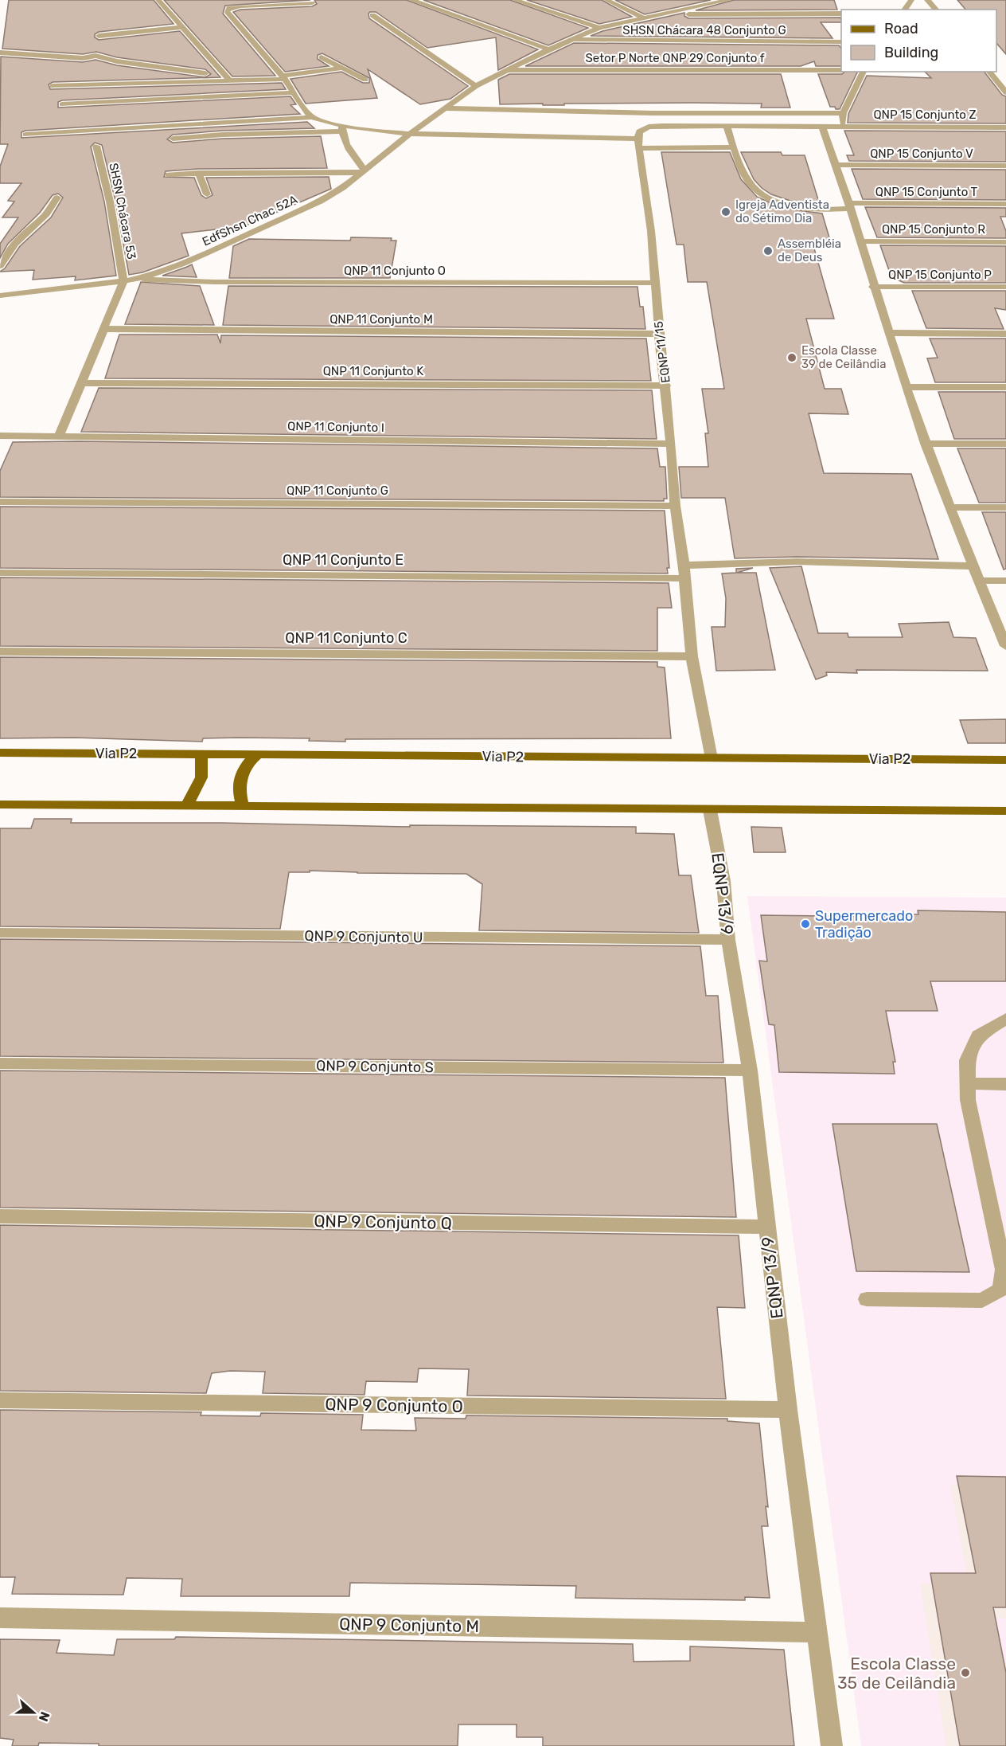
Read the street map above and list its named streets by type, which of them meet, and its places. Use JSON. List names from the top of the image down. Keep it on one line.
{"streets":{"main road":["Via P2"],"street":["SHSN Chácara 48 Conjunto G","Setor P Norte QNP 29 Conjunto f","QNP 15 Conjunto Z","QNP 15 Conjunto V","QNP 15 Conjunto T","SHSN Chácara 53","EdfShsn Chac 52A","QNP 15 Conjunto R","QNP 11 Conjunto O","QNP 15 Conjunto P","QNP 11 Conjunto M","EQNP 11/15","QNP 11 Conjunto K","QNP 11 Conjunto I","QNP 11 Conjunto G","QNP 11 Conjunto E","QNP 11 Conjunto C","EQNP 13/9","QNP 9 Conjunto U","QNP 9 Conjunto S","QNP 9 Conjunto Q","QNP 9 Conjunto O","QNP 9 Conjunto M"]},"crossings":[["SHSN Chácara 48 Conjunto G","EdfShsn Chac 52A"],["Setor P Norte QNP 29 Conjunto f","EdfShsn Chac 52A"],["QNP 15 Conjunto Z","EQNP 11/15"],["SHSN Chácara 53","EdfShsn Chac 52A"],["EdfShsn Chac 52A","QNP 11 Conjunto O"],["QNP 11 Conjunto O","EQNP 11/15"],["QNP 11 Conjunto M","EQNP 11/15"],["EQNP 11/15","QNP 11 Conjunto K"],["EQNP 11/15","QNP 11 Conjunto I"],["EQNP 11/15","QNP 11 Conjunto G"],["EQNP 11/15","QNP 11 Conjunto E"],["EQNP 11/15","QNP 11 Conjunto C"],["EQNP 11/15","Via P2"],["EQNP 13/9","QNP 9 Conjunto U"],["EQNP 13/9","QNP 9 Conjunto S"],["EQNP 13/9","QNP 9 Conjunto Q"],["EQNP 13/9","QNP 9 Conjunto O"],["EQNP 13/9","QNP 9 Conjunto M"]],"places":["Igreja Adventista do Sétimo Dia","Assembléia de Deus","Escola Classe 39 de Ceilândia","Supermercado Tradição","Escola Classe 35 de Ceilândia"],"legend":["Road","Building"],"north":"right"}
